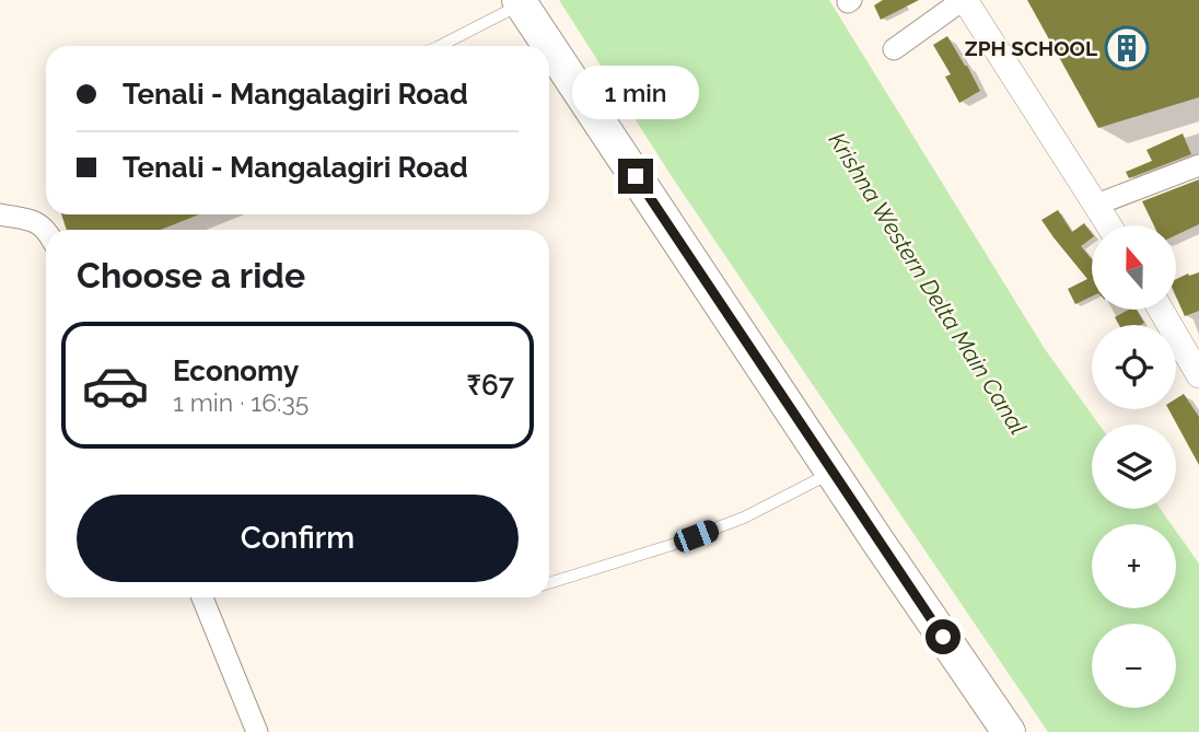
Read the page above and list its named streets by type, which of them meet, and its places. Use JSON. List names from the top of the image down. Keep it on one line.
{"water":["Krishna Western Delta Main Canal"],"places":{"building":["ZPH SCHOOL"]},"north":"top","page":{"banner":["Tenali - Mangalagiri Road","Tenali - Mangalagiri Road"],"bubble":"1 min","map_buttons":["+","−"],"heading":"Choose a ride","list":[{"name":"Economy","note":"1 min · 16:35","value":"₹67"}],"buttons":"Confirm"}}
